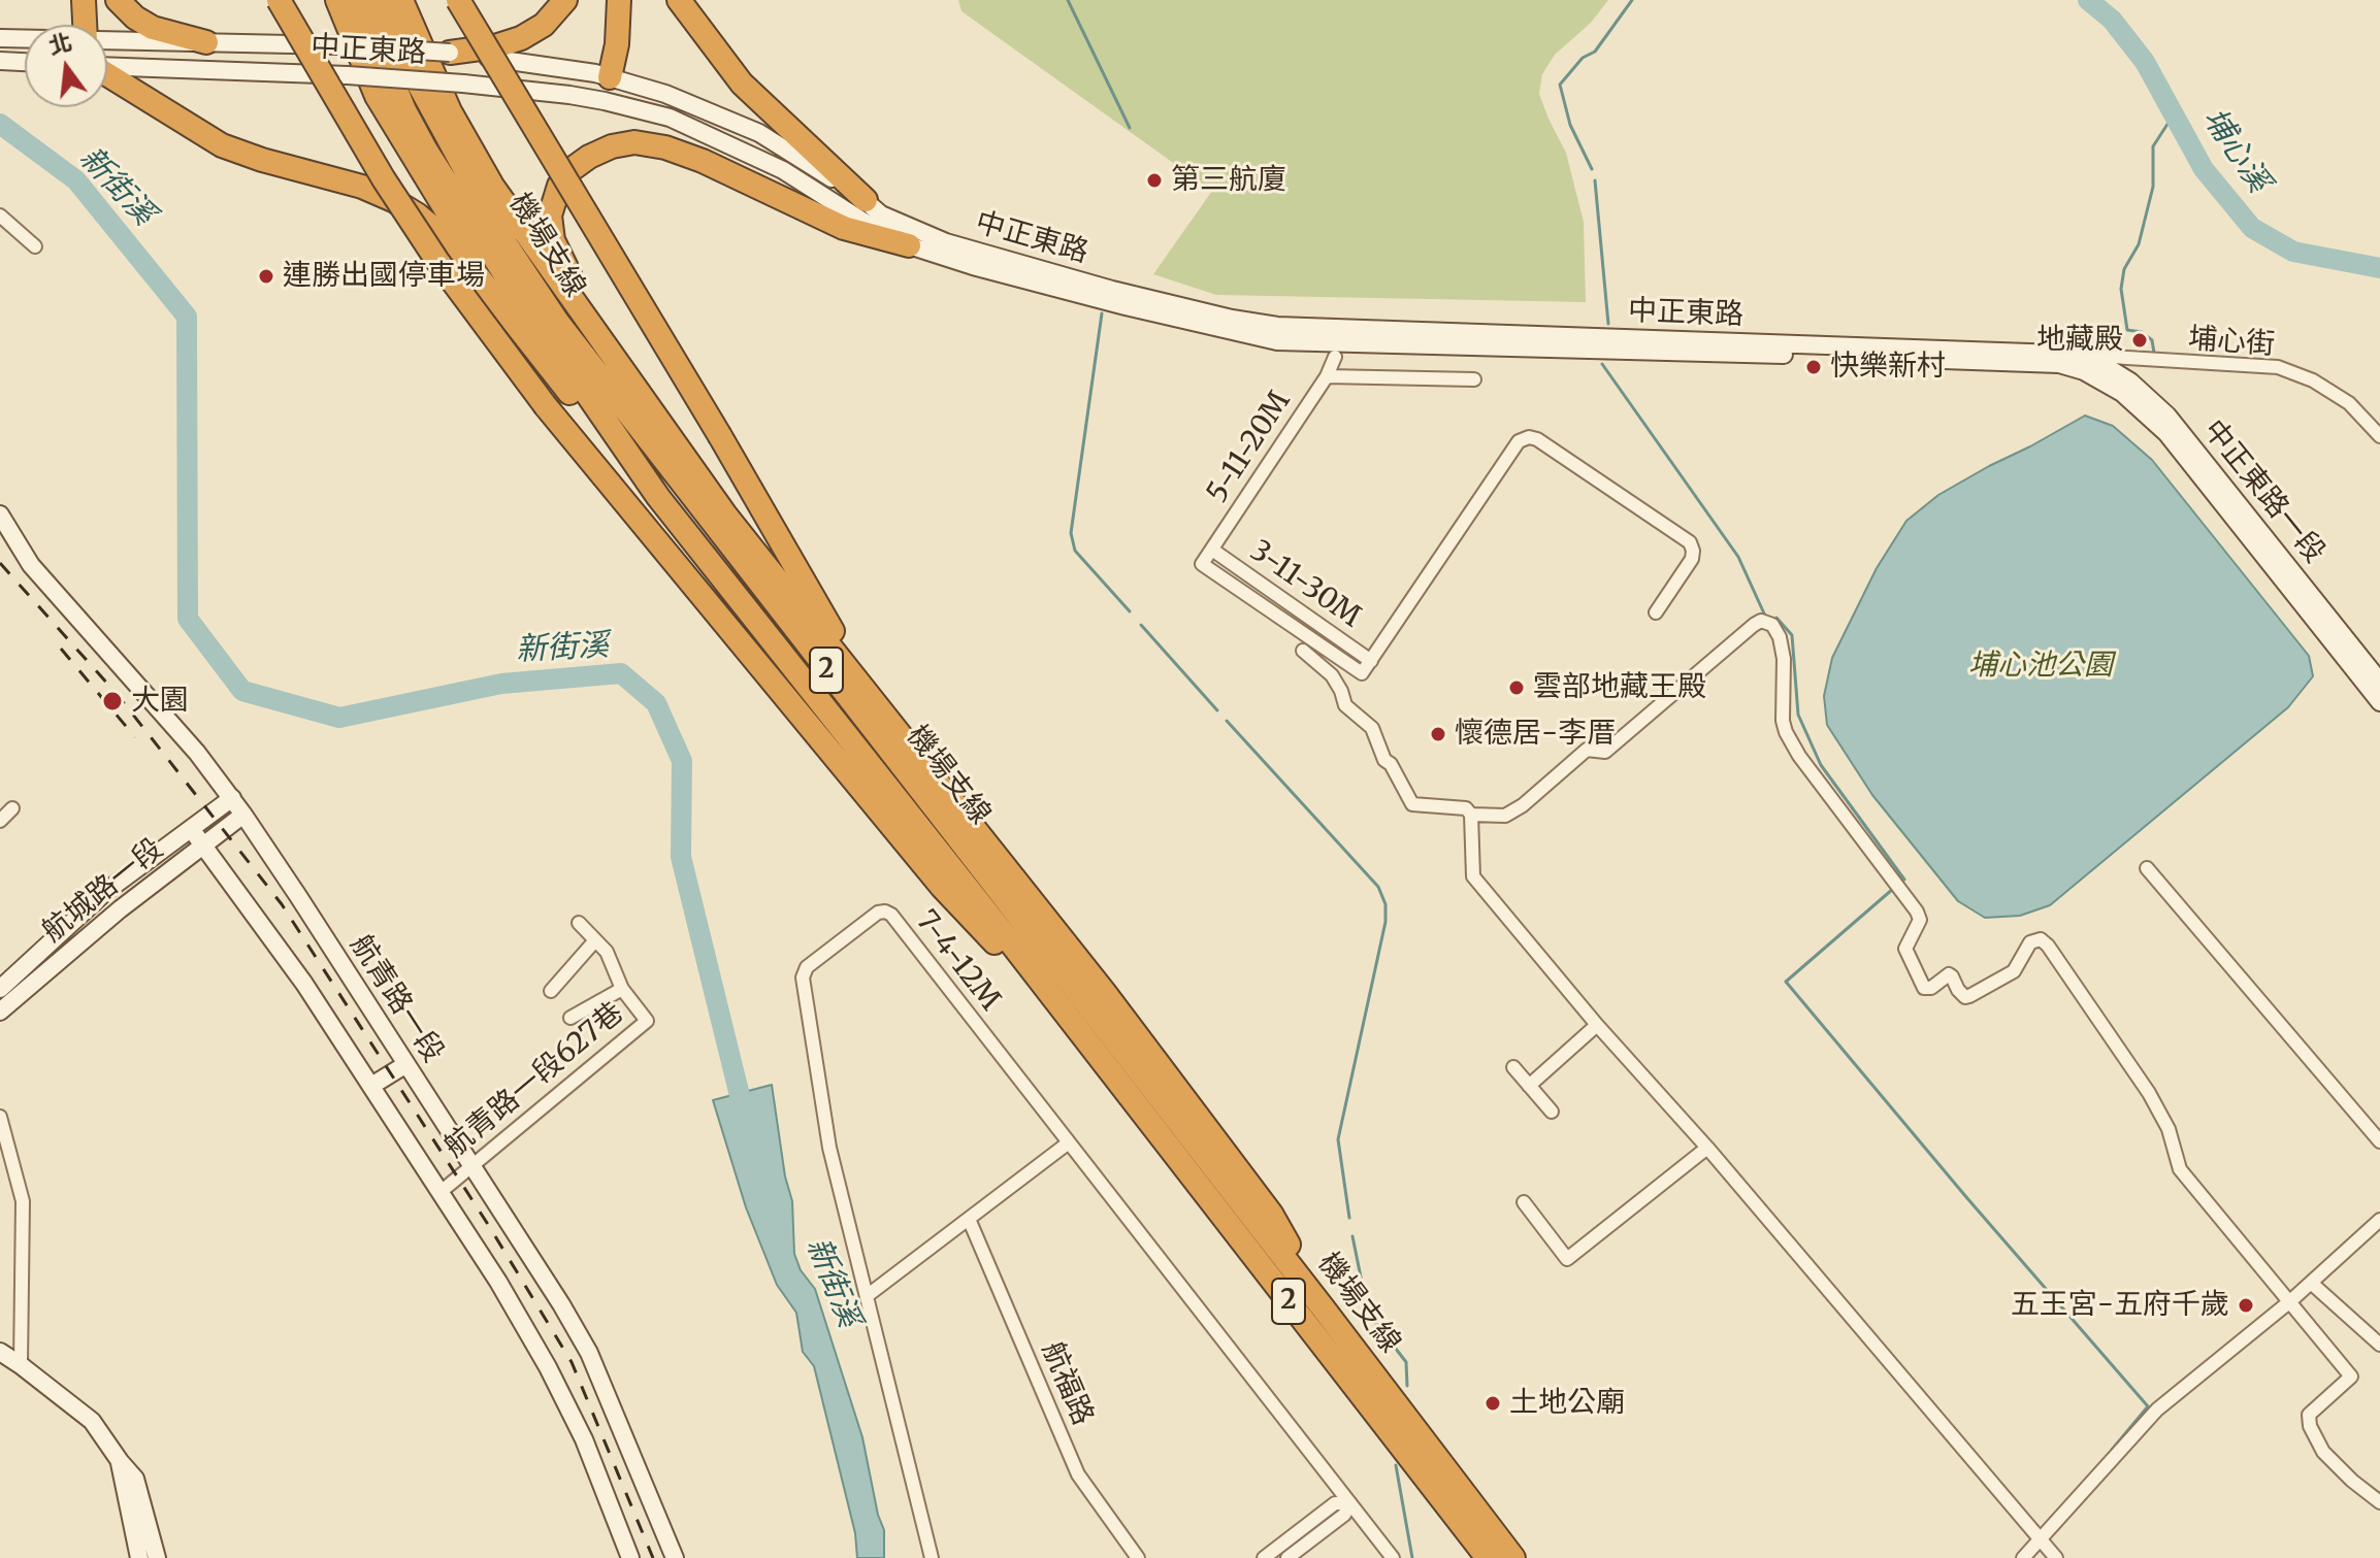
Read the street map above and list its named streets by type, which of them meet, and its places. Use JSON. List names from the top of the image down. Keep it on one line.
{"streets":{"highway":["機場支線","2"],"main road":["中正東路","中正東路一段","航城路一段","航青路一段"],"street":["埔心街","5-11-20M","3-11-30M","7-4-12M","航青路一段627巷","航福路"]},"crossings":[["中正東路","埔心街"],["中正東路","中正東路一段"],["埔心街","中正東路一段"],["5-11-20M","3-11-30M"],["航城路一段","航青路一段"],["航青路一段","航青路一段627巷"]],"water":["埔心溪","新街溪"],"parks":["埔心池公園"],"places":["第三航廈","連勝出國停車場","地藏殿","快樂新村","雲部地藏王殿","大園","懷德居-李厝","五王宮-五府千歲","土地公廟"],"north":"top"}
